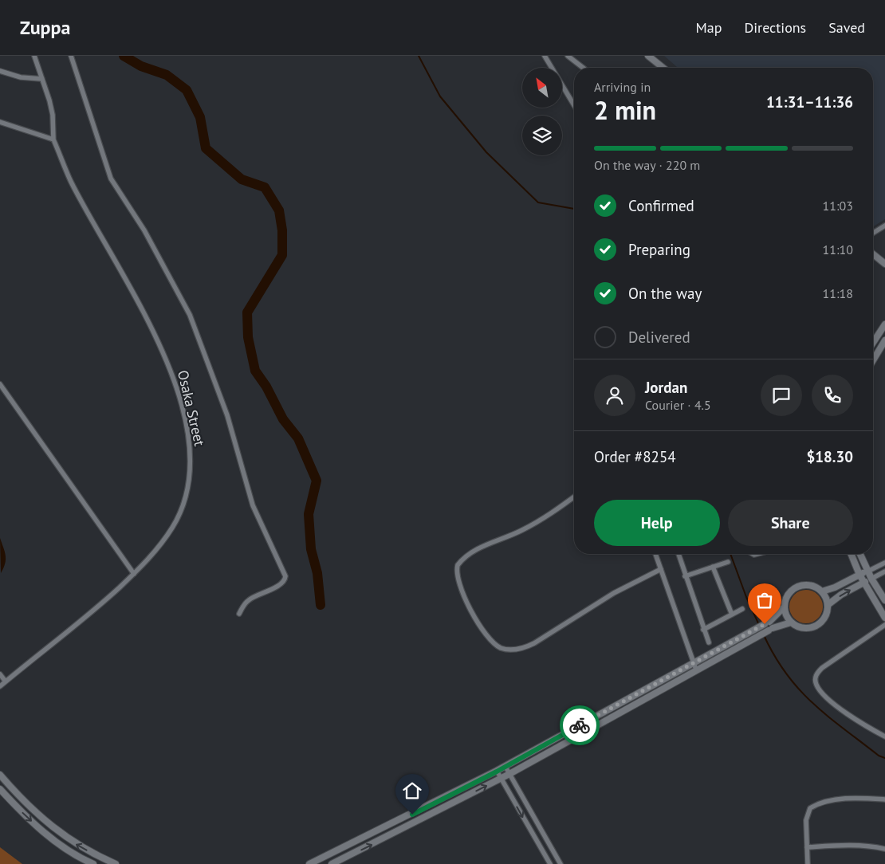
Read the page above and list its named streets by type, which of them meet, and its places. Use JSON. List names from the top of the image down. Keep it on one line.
{"streets":{"street":["Osaka Street"]},"north":"top left","page":{"header":"Zuppa","nav":["Map","Directions","Saved"],"heading":["2 min","Arriving in","11:31–11:36"],"panel":["Jordan","Courier · 4.5","Order #8254","$18.30"],"bar":"On the way · 220 m","list":[["Confirmed","11:03"],["Preparing","11:10"],["On the way","11:18"],"Delivered"],"buttons":["Help","Share"]}}
